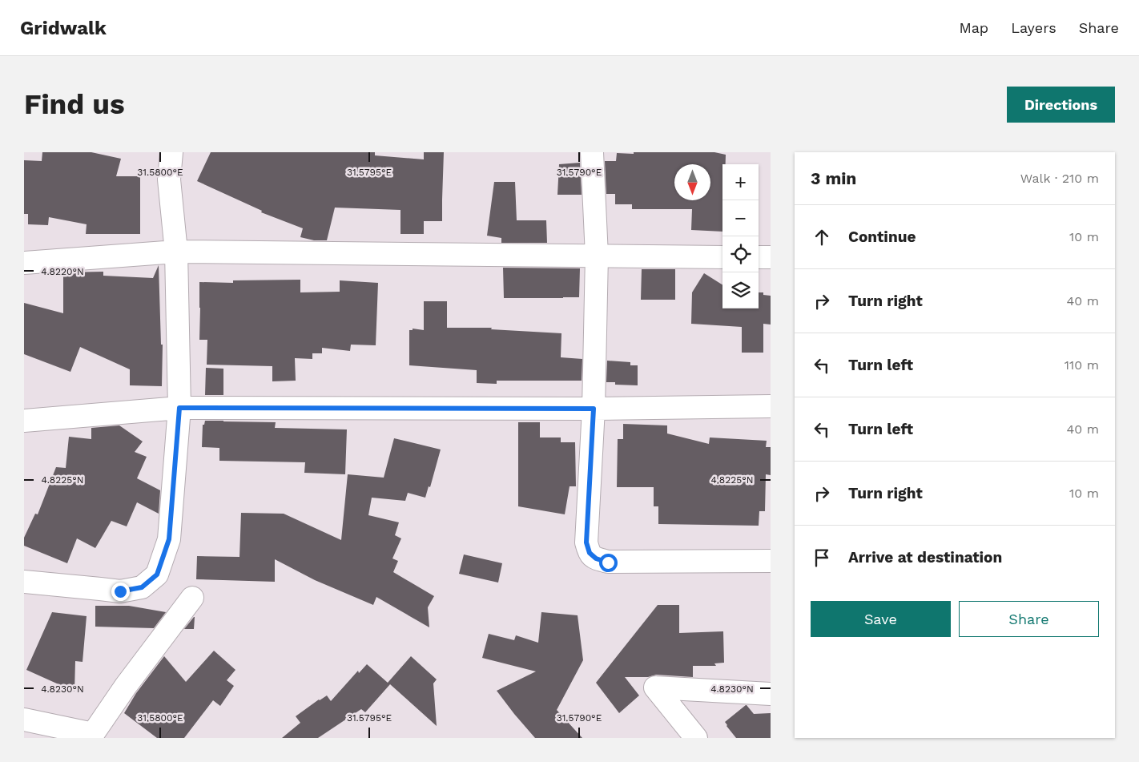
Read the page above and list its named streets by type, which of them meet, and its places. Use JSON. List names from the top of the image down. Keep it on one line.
{"north":"bottom","page":{"header":"Gridwalk","nav":["Map","Layers","Share"],"buttons":["Directions",["Save","Share"]],"title":"Find us","heading":["3 min","Walk · 210 m"],"map_buttons":["+","−"],"list":[["Continue","10 m"],["Turn right","40 m"],["Turn left","110 m"],["Turn left","40 m"],["Turn right","10 m"],"Arrive at destination"]},"coordinates":["31.5800°E","31.5795°E","31.5790°E","4.8220°N","4.8225°N","4.8230°N"]}
